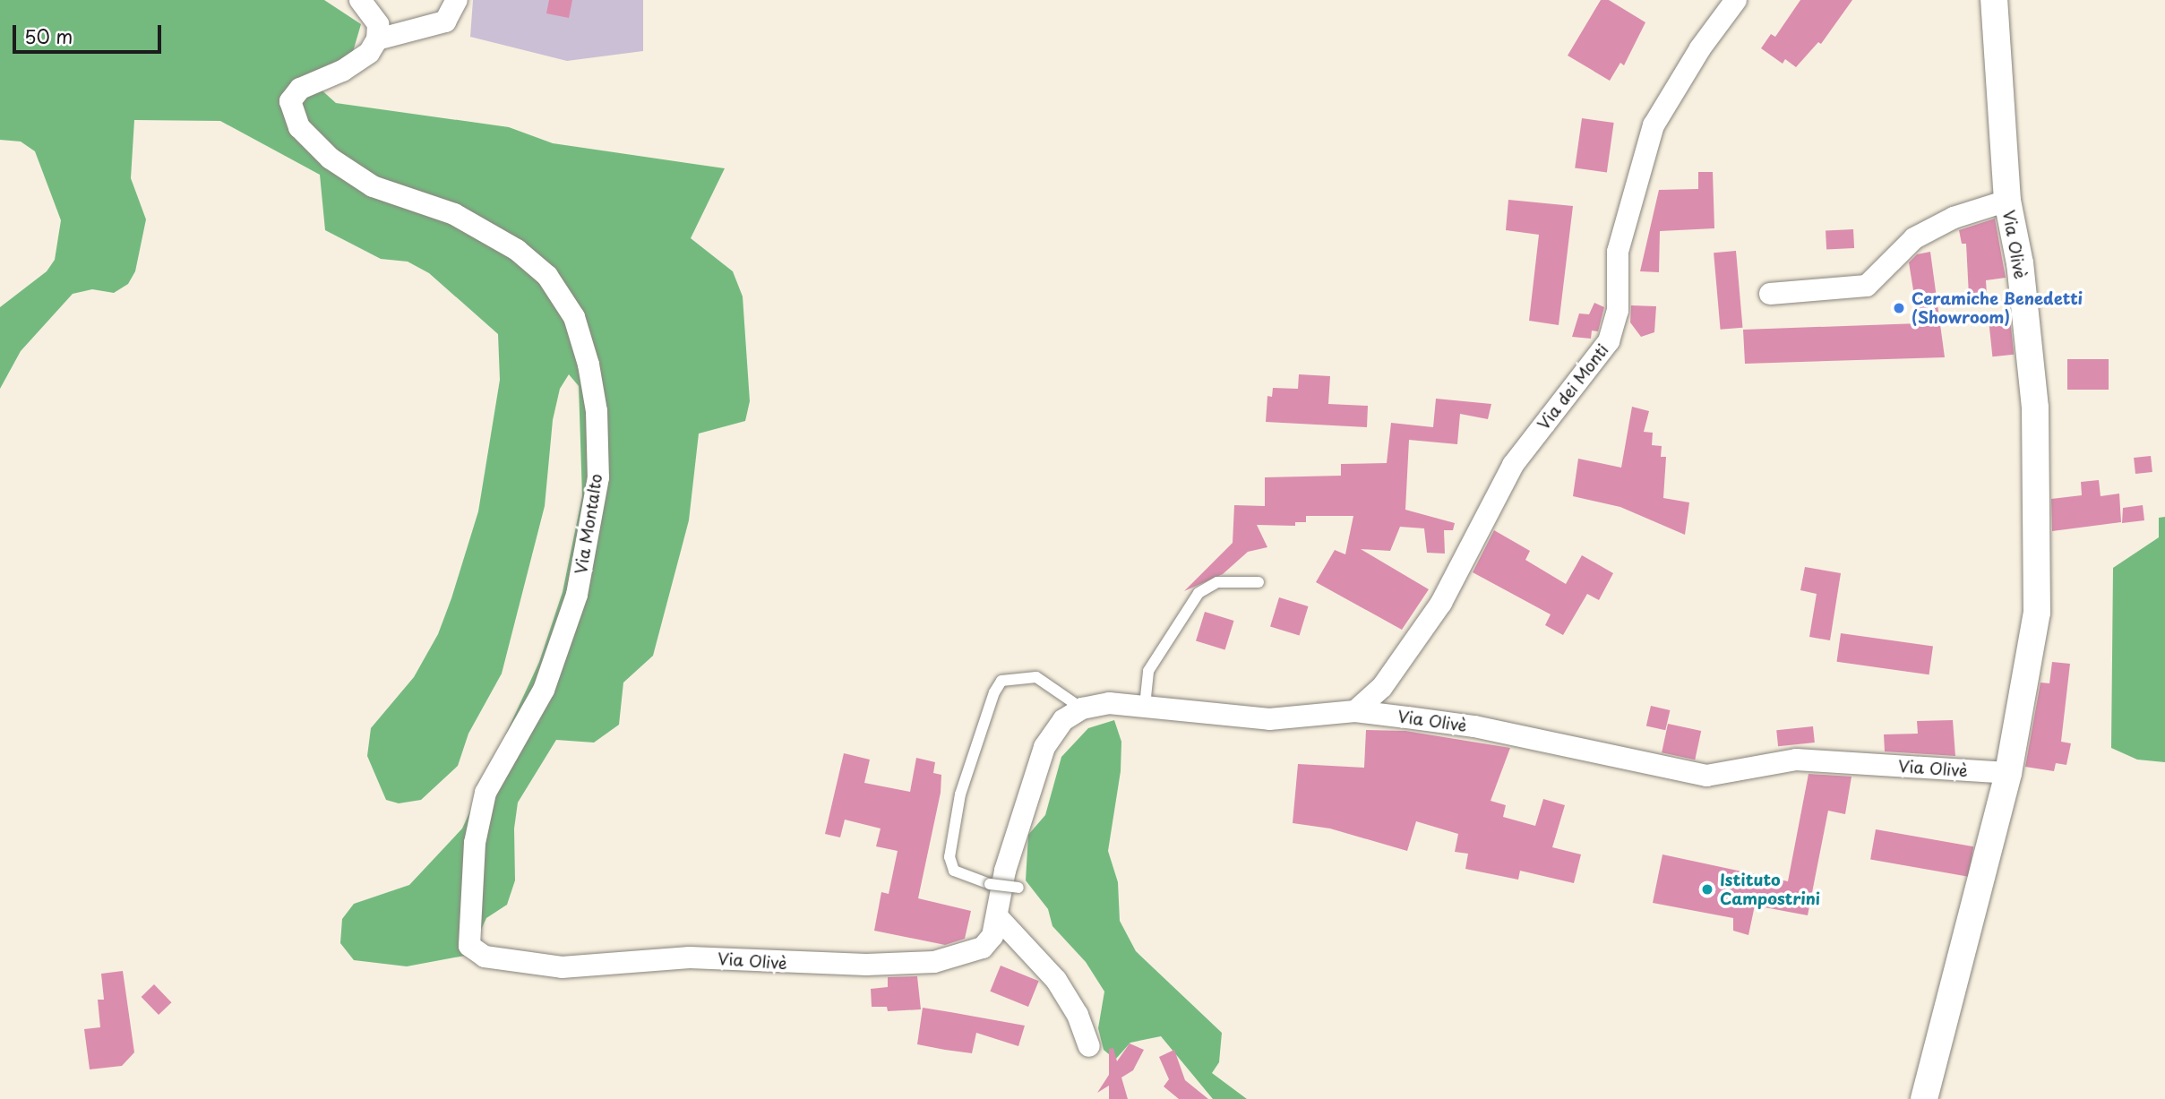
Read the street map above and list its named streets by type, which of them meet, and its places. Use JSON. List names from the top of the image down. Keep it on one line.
{"streets":{"street":["Via Olivè","Via dei Monti","Via Montalto"]},"crossings":[["Via Olivè","Via dei Monti"],["Via Olivè","Via Montalto"]],"places":["Ceramiche Benedetti (Showroom)","Istituto Campostrini"],"scale_bar":"50 m"}
